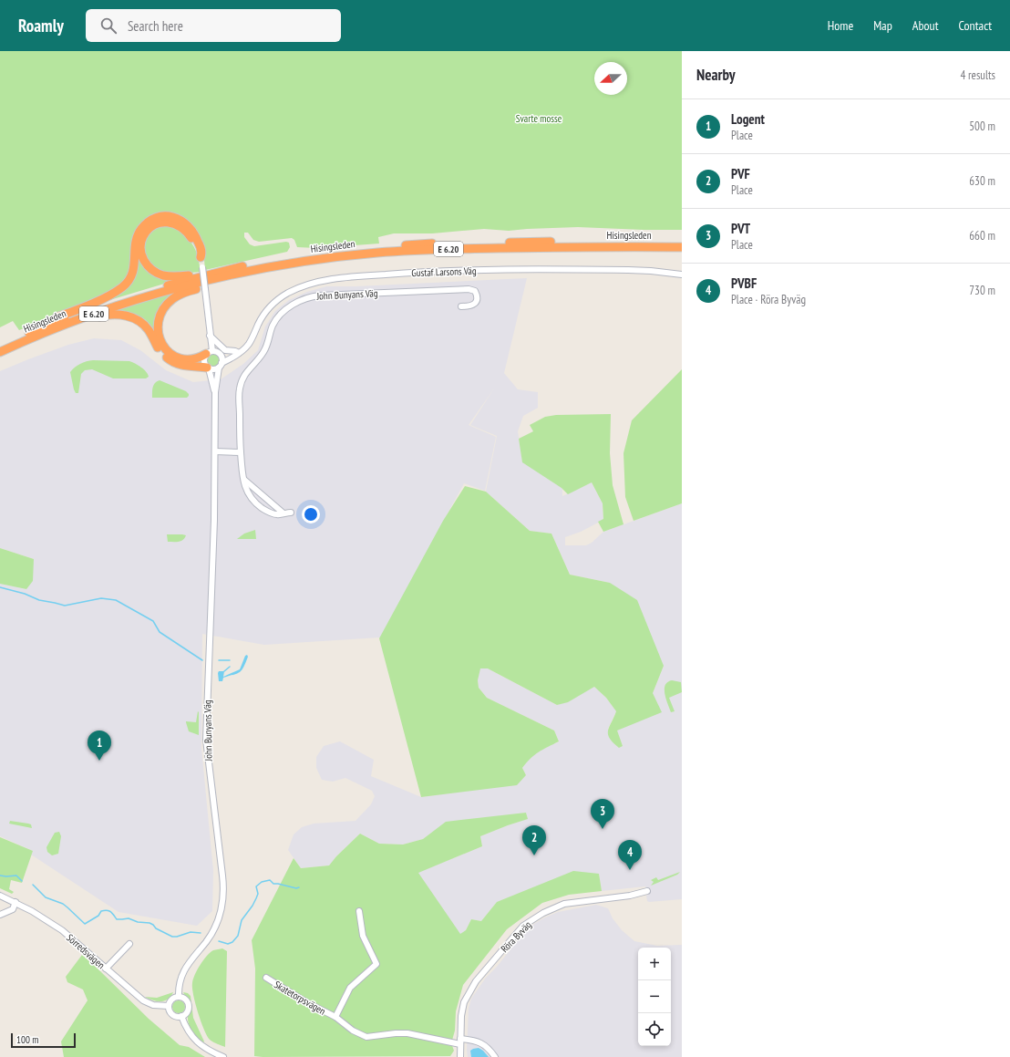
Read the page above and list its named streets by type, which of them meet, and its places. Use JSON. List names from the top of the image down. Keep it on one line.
{"streets":{"highway":["Hisingsleden","E 6.20"],"street":["Gustaf Larsons Väg","John Bunyans Väg","Röra Byväg","Sörredsvägen","Skatetorpsvägen"]},"crossings":[["Gustaf Larsons Väg","John Bunyans Väg"],["John Bunyans Väg","Sörredsvägen"],["Röra Byväg","Skatetorpsvägen"]],"parks":["Svarte mosse"],"scale_bar":"100 m","north":"left","page":{"header":"Roamly","search":"Search here","nav":["Home","Map","About","Contact"],"heading":["Nearby","4 results"],"list":[{"mark":"1","name":"Logent","note":"Place","value":"500 m"},{"mark":"2","name":"PVF","note":"Place","value":"630 m"},{"mark":"3","name":"PVT","note":"Place","value":"660 m"},{"mark":"4","name":"PVBF","note":"Place · Röra Byväg","value":"730 m"}],"pins":["1","3","2","4"],"map_buttons":["+","−"],"scale":"100 m"}}
